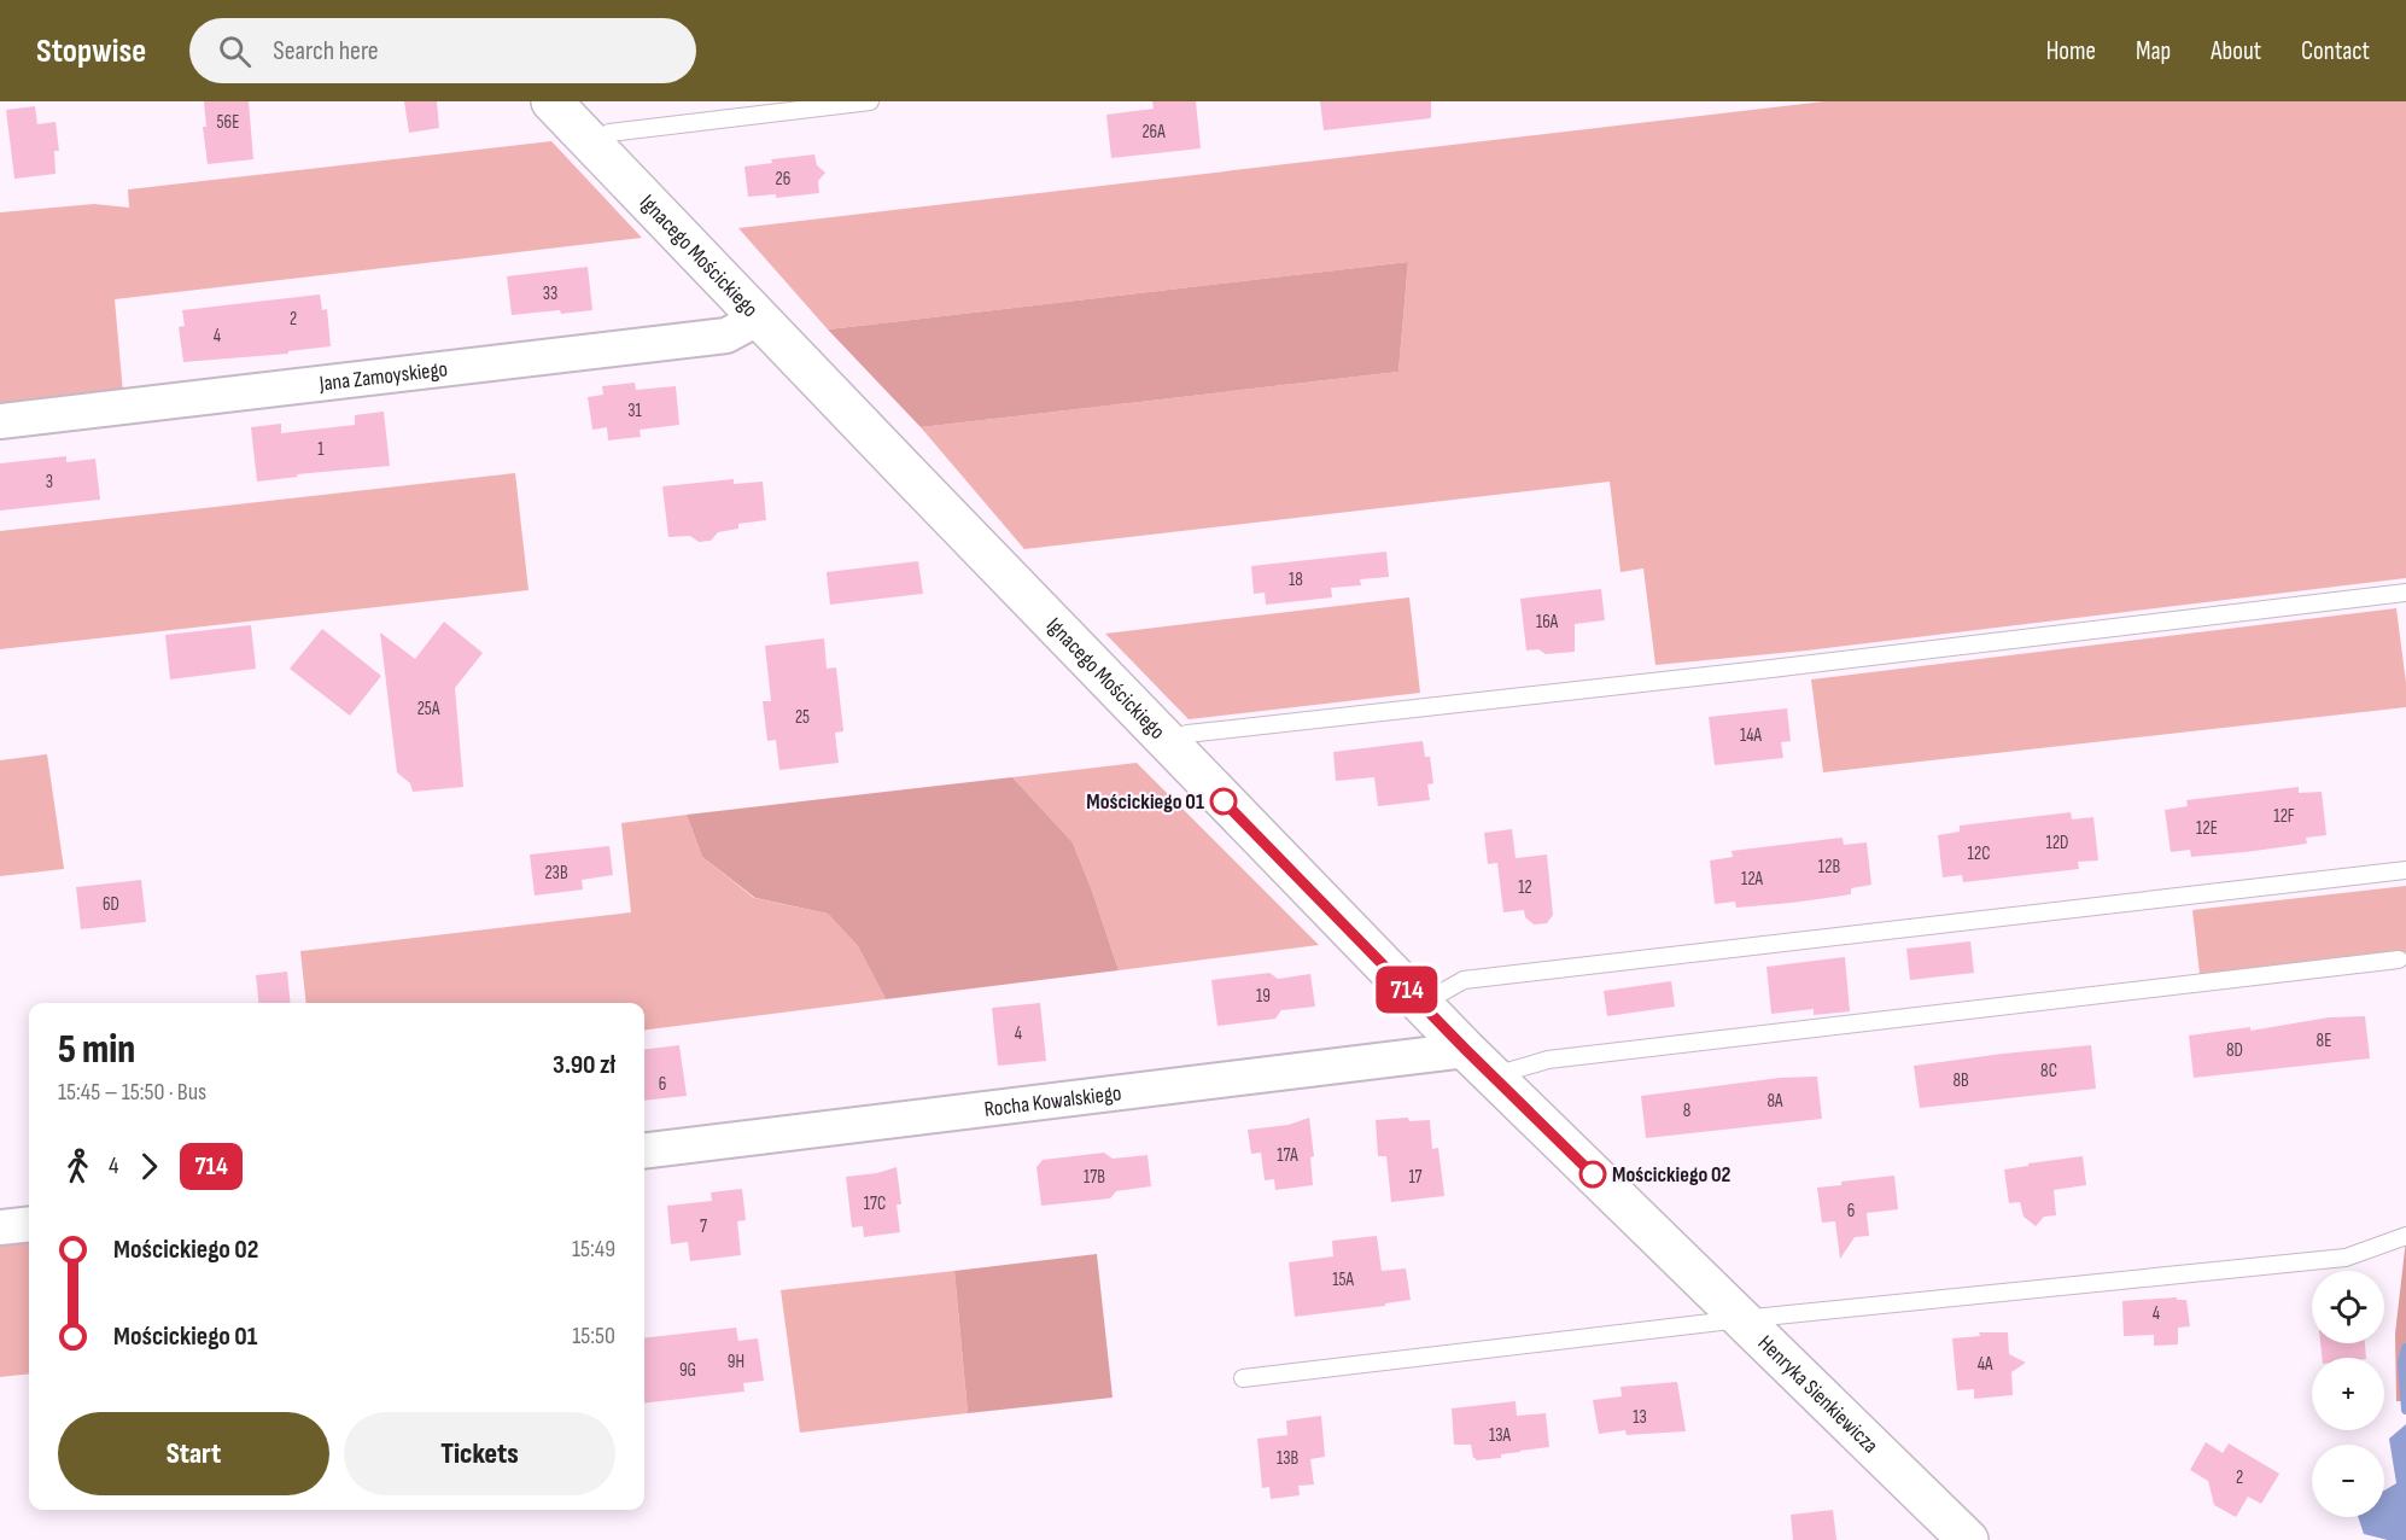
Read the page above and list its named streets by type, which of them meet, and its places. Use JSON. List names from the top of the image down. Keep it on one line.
{"streets":{"street":["Ignacego Mościckiego","Jana Zamoyskiego","Rocha Kowalskiego","Henryka Sienkiewicza"]},"crossings":[["Ignacego Mościckiego","Jana Zamoyskiego"],["Ignacego Mościckiego","Rocha Kowalskiego"],["Ignacego Mościckiego","Henryka Sienkiewicza"]],"places":["Mościckiego 01","Mościckiego 02"],"lines":["bus line 714"],"house_numbers":["56E","26A","26","33","2","4","31","1","3","18","16A","25A","25","14A","12F","12E","12D","12C","12B","23B","12A","12","6D","19","4","8E","8D","8C","8B","6","8A","8","17A","17B","17","17C","6","7","15A","4","9H","4A","9G","13","13A","13B","2"],"page":{"header":"Stopwise","search":"Search here","nav":["Home","Map","About","Contact"],"on_map":"714","heading":["5 min","15:45 – 15:50 · Bus","3.90 zł"],"legs":["4","714"],"list":[{"name":"Mościckiego 02","value":"15:49"},{"name":"Mościckiego 01","value":"15:50"}],"map_buttons":["+","−"],"buttons":["Start","Tickets"]}}
